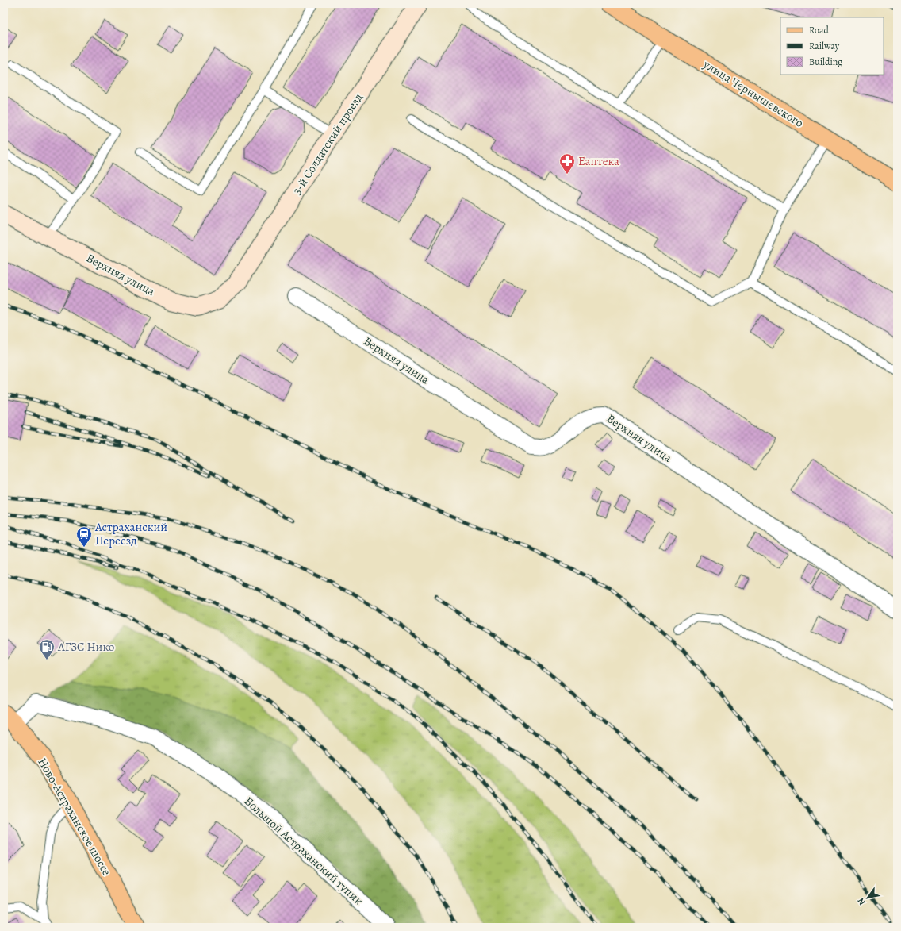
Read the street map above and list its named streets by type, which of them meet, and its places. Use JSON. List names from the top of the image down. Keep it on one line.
{"streets":{"main road":["улица Чернышевского","3-й Солдатский проезд","Верхняя улица","Ново-Астраханское шоссе"],"street":["Большой Астраханский тупик"]},"crossings":[["3-й Солдатский проезд","Верхняя улица"],["Ново-Астраханское шоссе","Большой Астраханский тупик"]],"places":{"pharmacy":["Еаптека"],"station":["Астраханский Переезд"],"fuel station":["АГЗС Нико"]},"legend":["Road","Railway","Building"],"north":"bottom left"}
